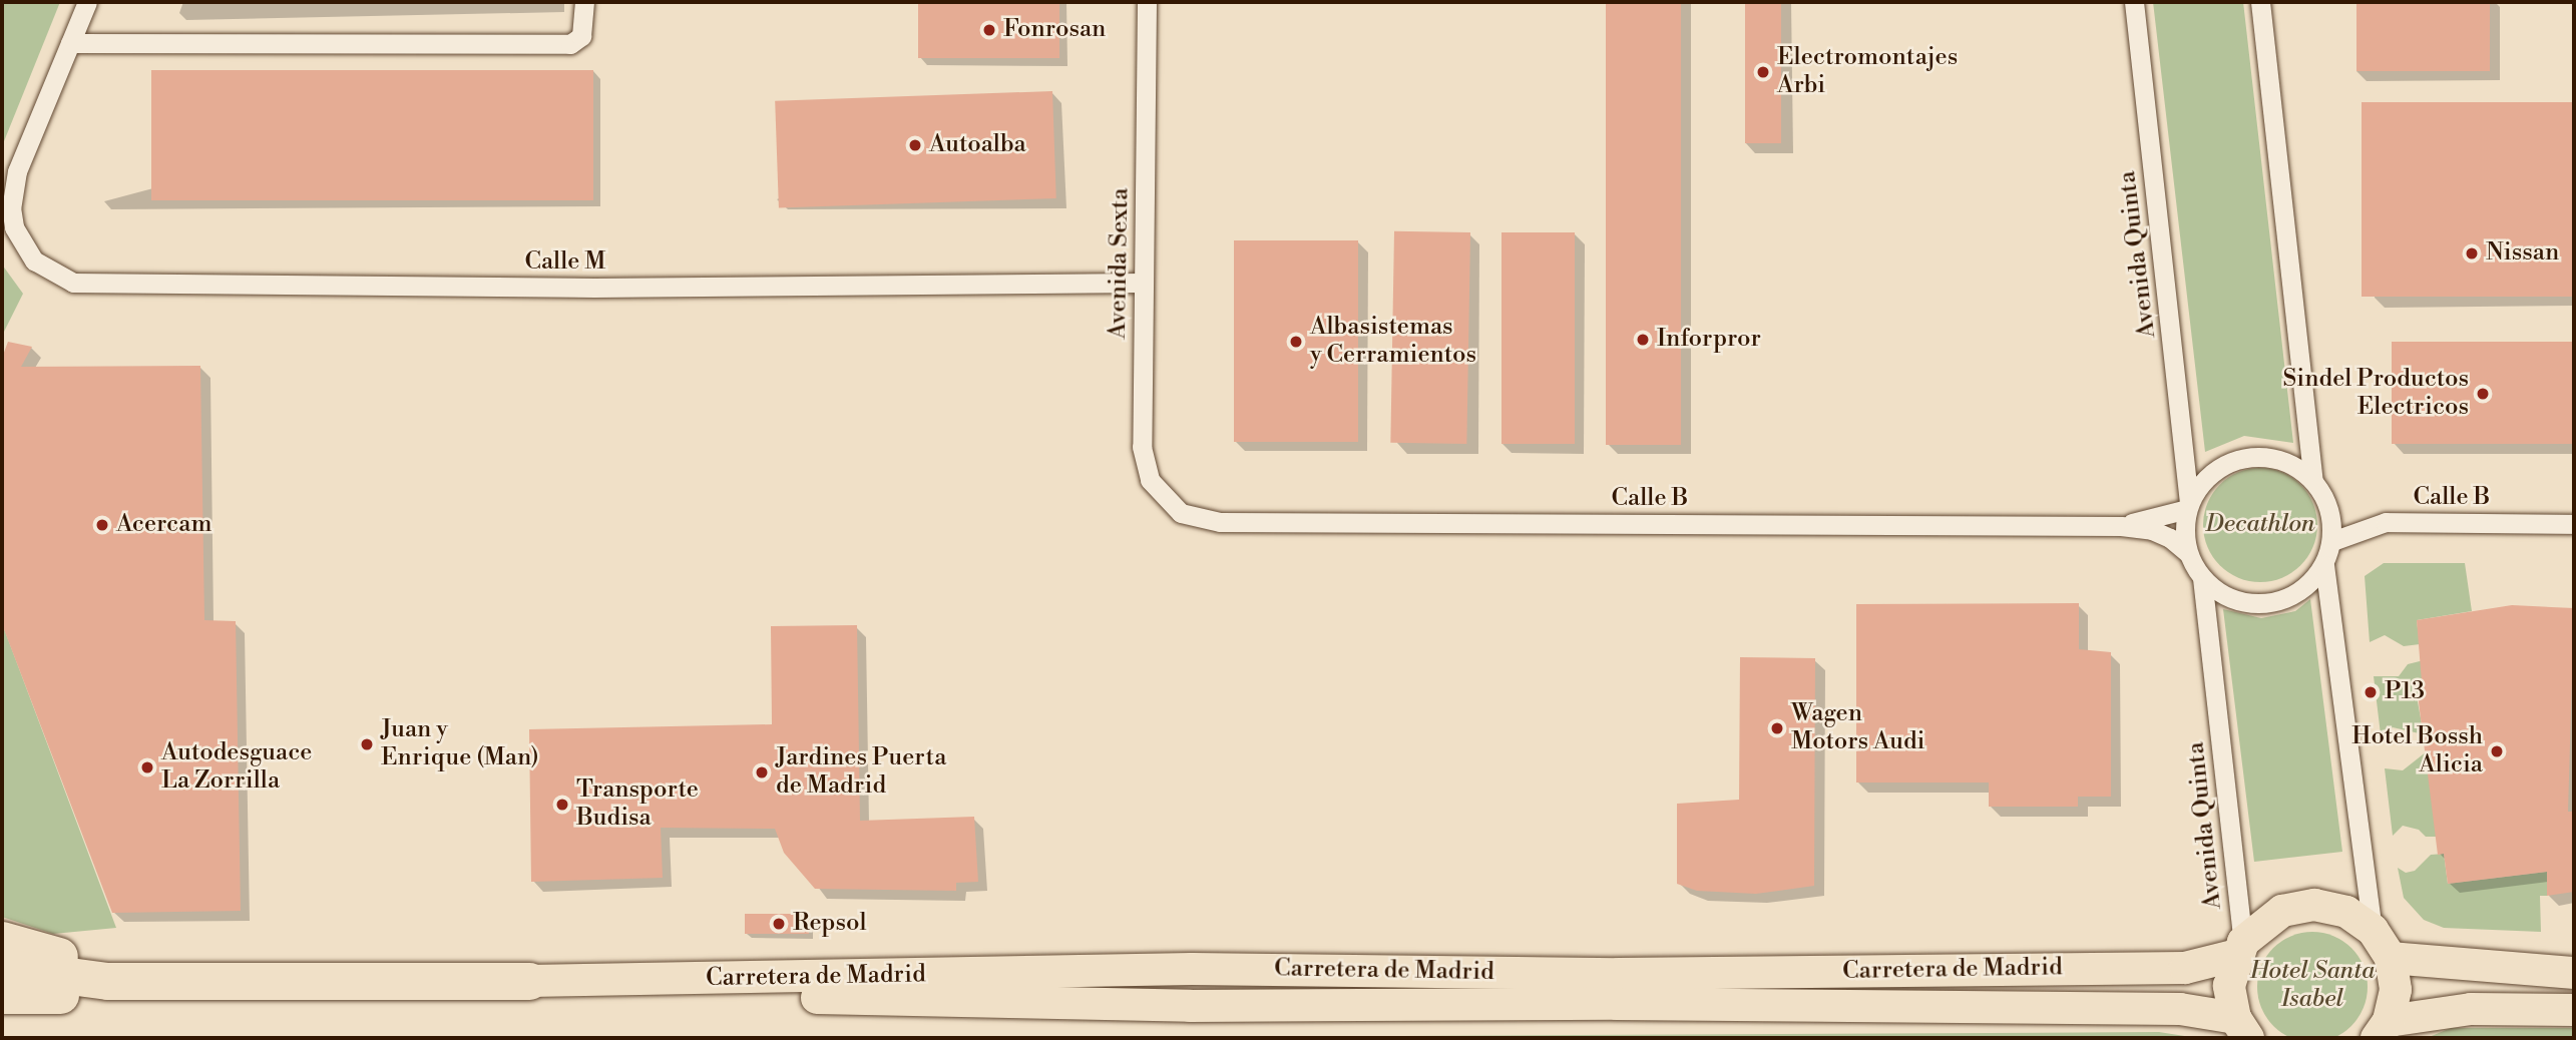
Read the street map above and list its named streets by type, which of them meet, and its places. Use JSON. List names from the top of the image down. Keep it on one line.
{"streets":{"main road":["Carretera de Madrid"],"street":["Avenida Quinta","Calle M","Avenida Sexta","Calle B"]},"crossings":[["Avenida Quinta","Calle B"],["Avenida Quinta","Carretera de Madrid"],["Calle M","Avenida Sexta"],["Avenida Sexta","Calle B"]],"parks":["Decathlon","Hotel Santa Isabel"],"places":["Fonrosan","Electromontajes Arbi","Autoalba","Nissan","Inforpror","Albasistemas y Cerramientos","Sindel Productos Electricos","Acercam","P13","Wagen Motors Audi","Juan y Enrique (Man)","Hotel Bossh Alicia","Autodesguace La Zorrilla","Jardines Puerta de Madrid","Transporte Budisa","Repsol"]}
